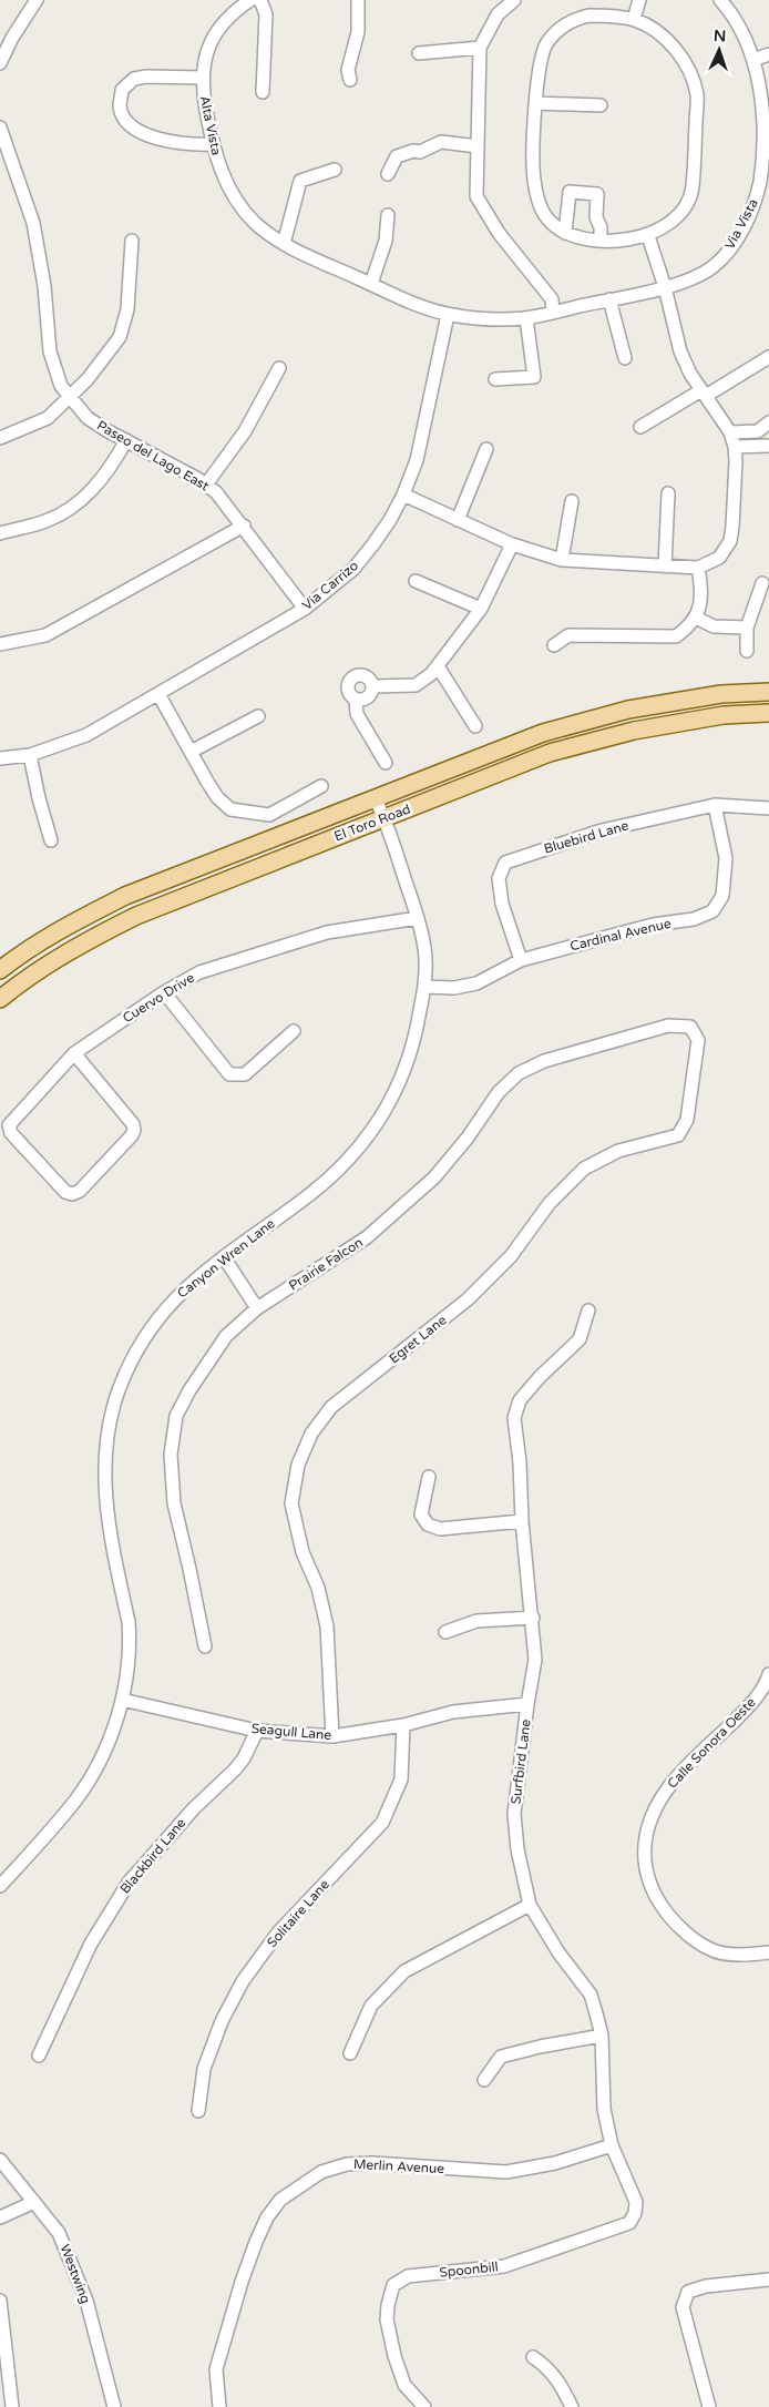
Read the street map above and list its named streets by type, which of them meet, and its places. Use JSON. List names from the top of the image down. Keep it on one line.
{"streets":{"main road":["El Toro Road"],"street":["Alta Vista","Via Vista","Paseo del Lago East","Via Carrizo","Bluebird Lane","Cardinal Avenue","Cuervo Drive","Canyon Wren Lane","Prairie Falcon","Egret Lane","Seagull Lane","Calle Sonora Oeste","Surfbird Lane","Blackbird Lane","Solitaire Lane","Merlin Avenue","Spoonbill","Westwing"]},"crossings":[["Alta Vista","Via Vista"],["Alta Vista","Via Carrizo"],["Paseo del Lago East","Via Carrizo"],["El Toro Road","Canyon Wren Lane"],["Bluebird Lane","Cardinal Avenue"],["Cardinal Avenue","Canyon Wren Lane"],["Cuervo Drive","Canyon Wren Lane"],["Canyon Wren Lane","Seagull Lane"],["Prairie Falcon","Egret Lane"],["Egret Lane","Seagull Lane"],["Seagull Lane","Surfbird Lane"],["Seagull Lane","Blackbird Lane"],["Seagull Lane","Solitaire Lane"],["Surfbird Lane","Merlin Avenue"],["Surfbird Lane","Spoonbill"]],"north":"top"}
